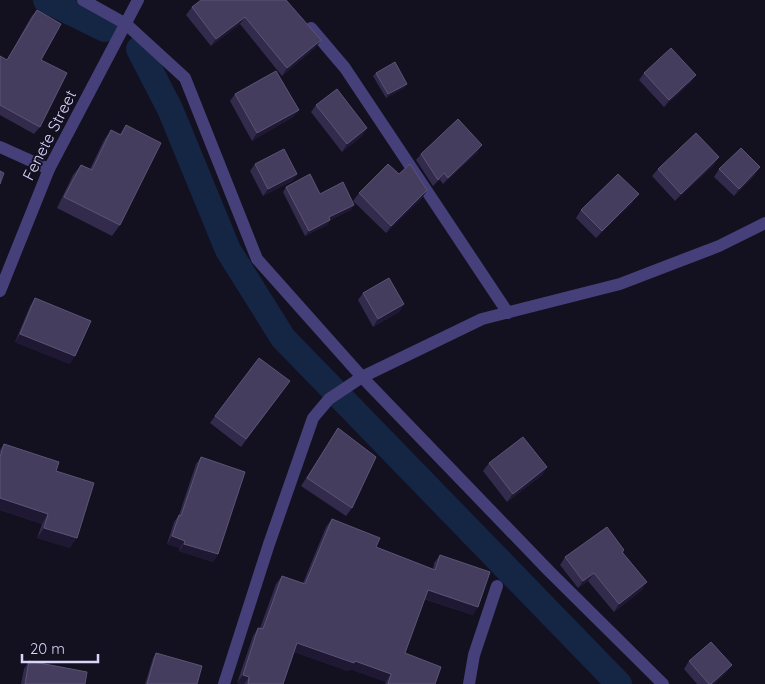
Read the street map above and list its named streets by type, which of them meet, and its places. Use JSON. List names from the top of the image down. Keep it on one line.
{"streets":{"street":["Fenete Street"]},"scale_bar":"20 m"}
